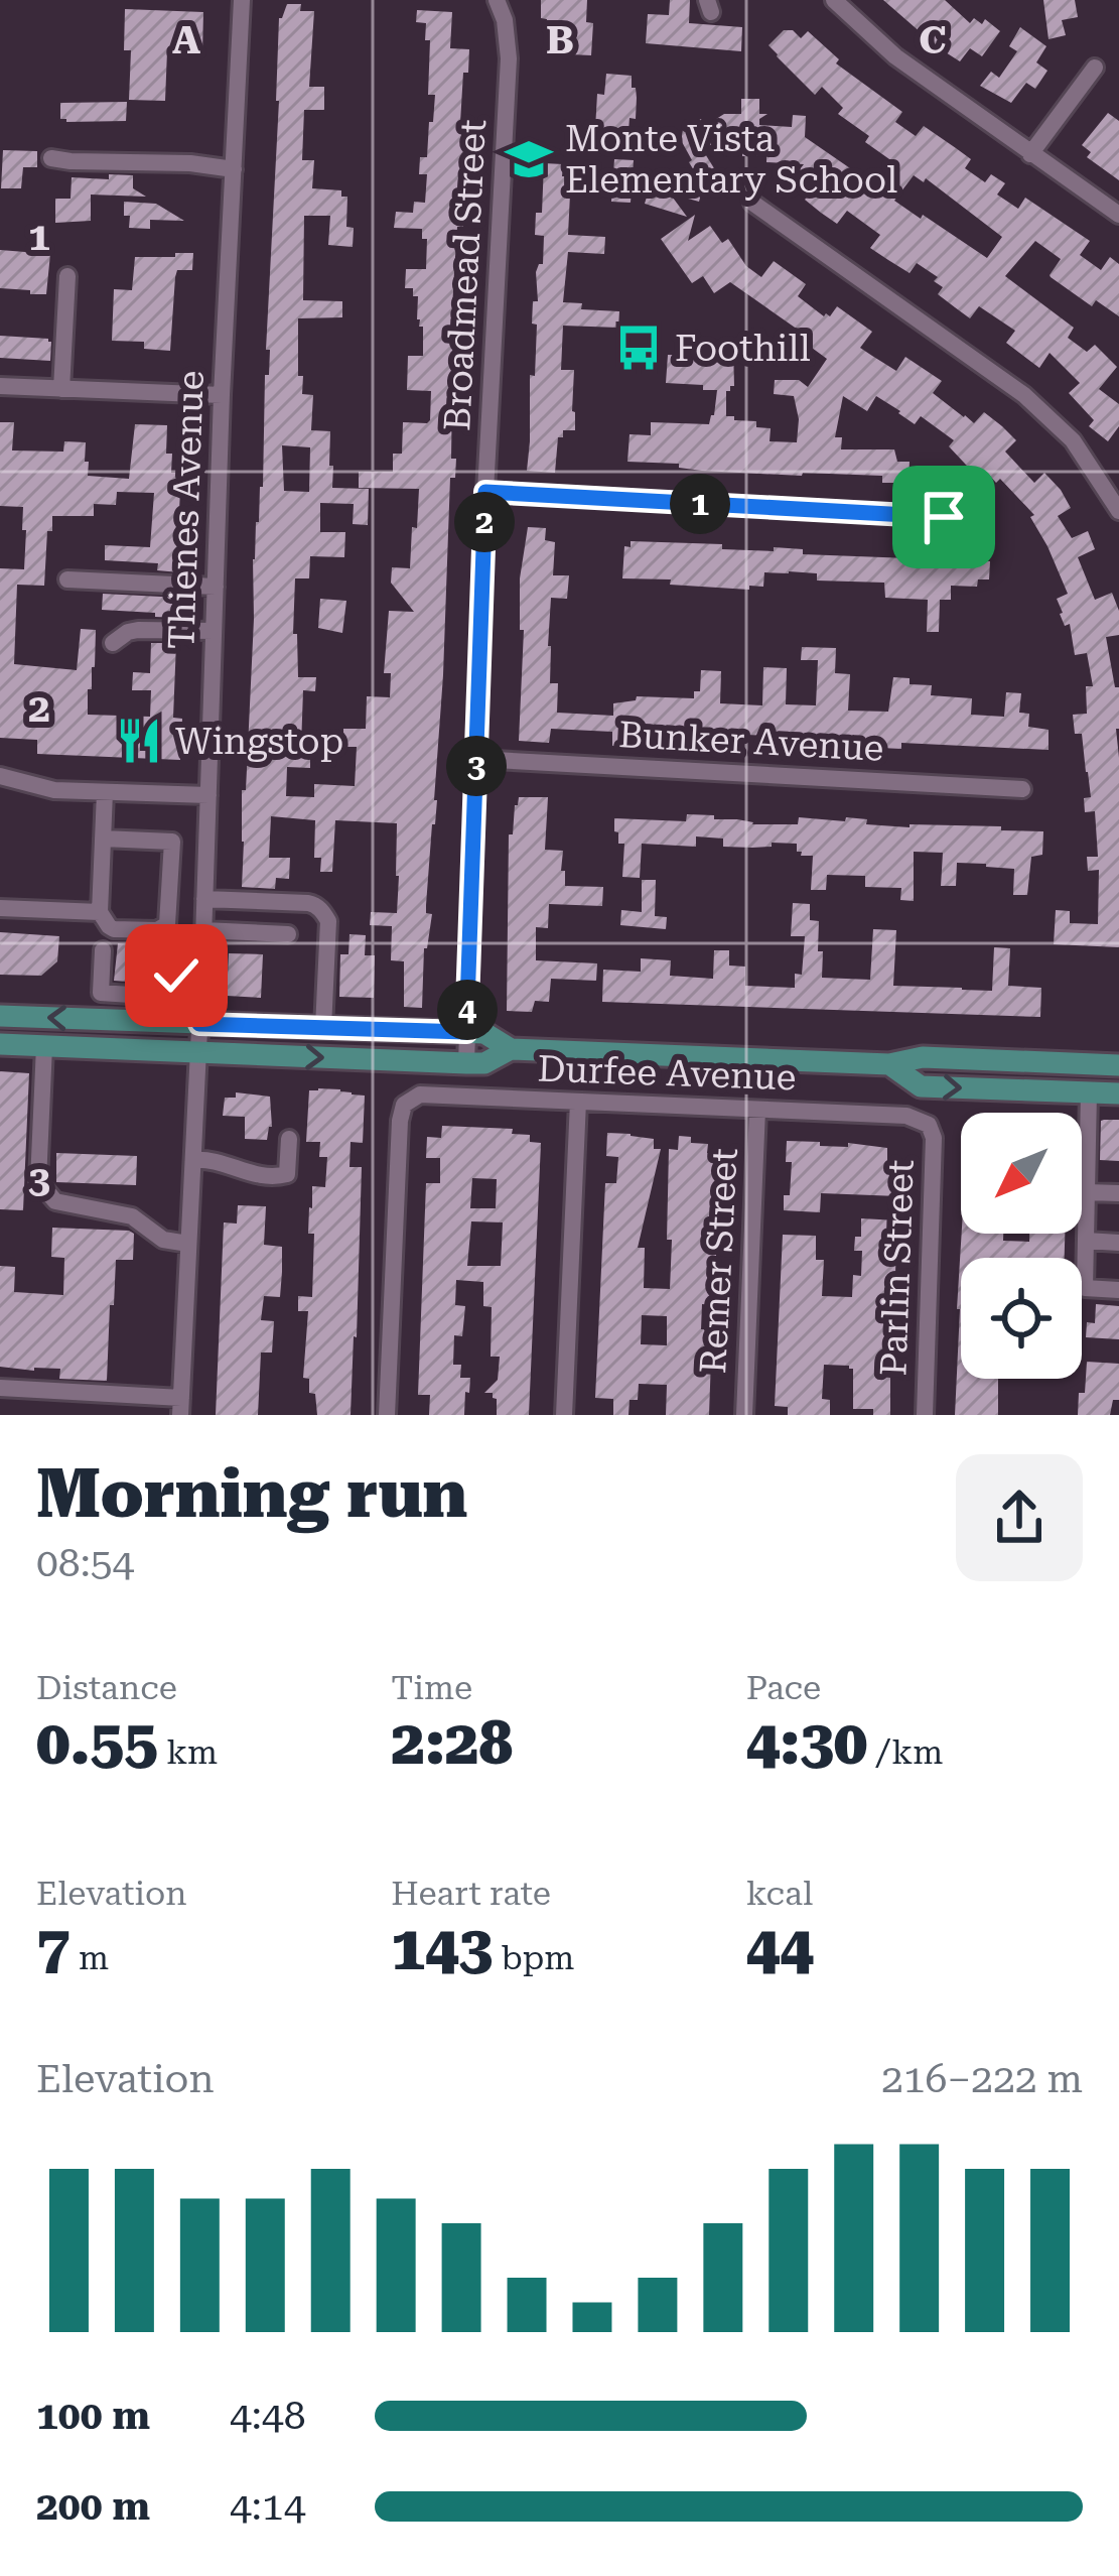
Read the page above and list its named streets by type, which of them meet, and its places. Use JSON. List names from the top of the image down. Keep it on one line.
{"streets":{"main road":["Durfee Avenue"],"street":["Broadmead Street","Thienes Avenue","Bunker Avenue","Remer Street","Parlin Street"]},"crossings":[["Broadmead Street","Bunker Avenue"],["Broadmead Street","Durfee Avenue"],["Thienes Avenue","Durfee Avenue"],["Durfee Avenue","Remer Street"],["Durfee Avenue","Parlin Street"]],"places":{"school or university":["Monte Vista Elementary School"],"bus stop":["Foothill"],"restaurant":["Wingstop"]},"north":"bottom left","page":{"pins":["1","2","3","4"],"heading":["Morning run","08:54"],"stats":[["Distance","0.55 km"],["Time","2:28"],["Pace","4:30 /km"],["Elevation","7 m"],["Heart rate","143 bpm"],["kcal","44"]],"chart":["Elevation","216–222 m"],"list":[{"name":"100 m","note":"4:48"},{"name":"200 m","note":"4:14"}]},"grid":{"columns":["A","B","C"],"rows":["1","2","3"]}}
